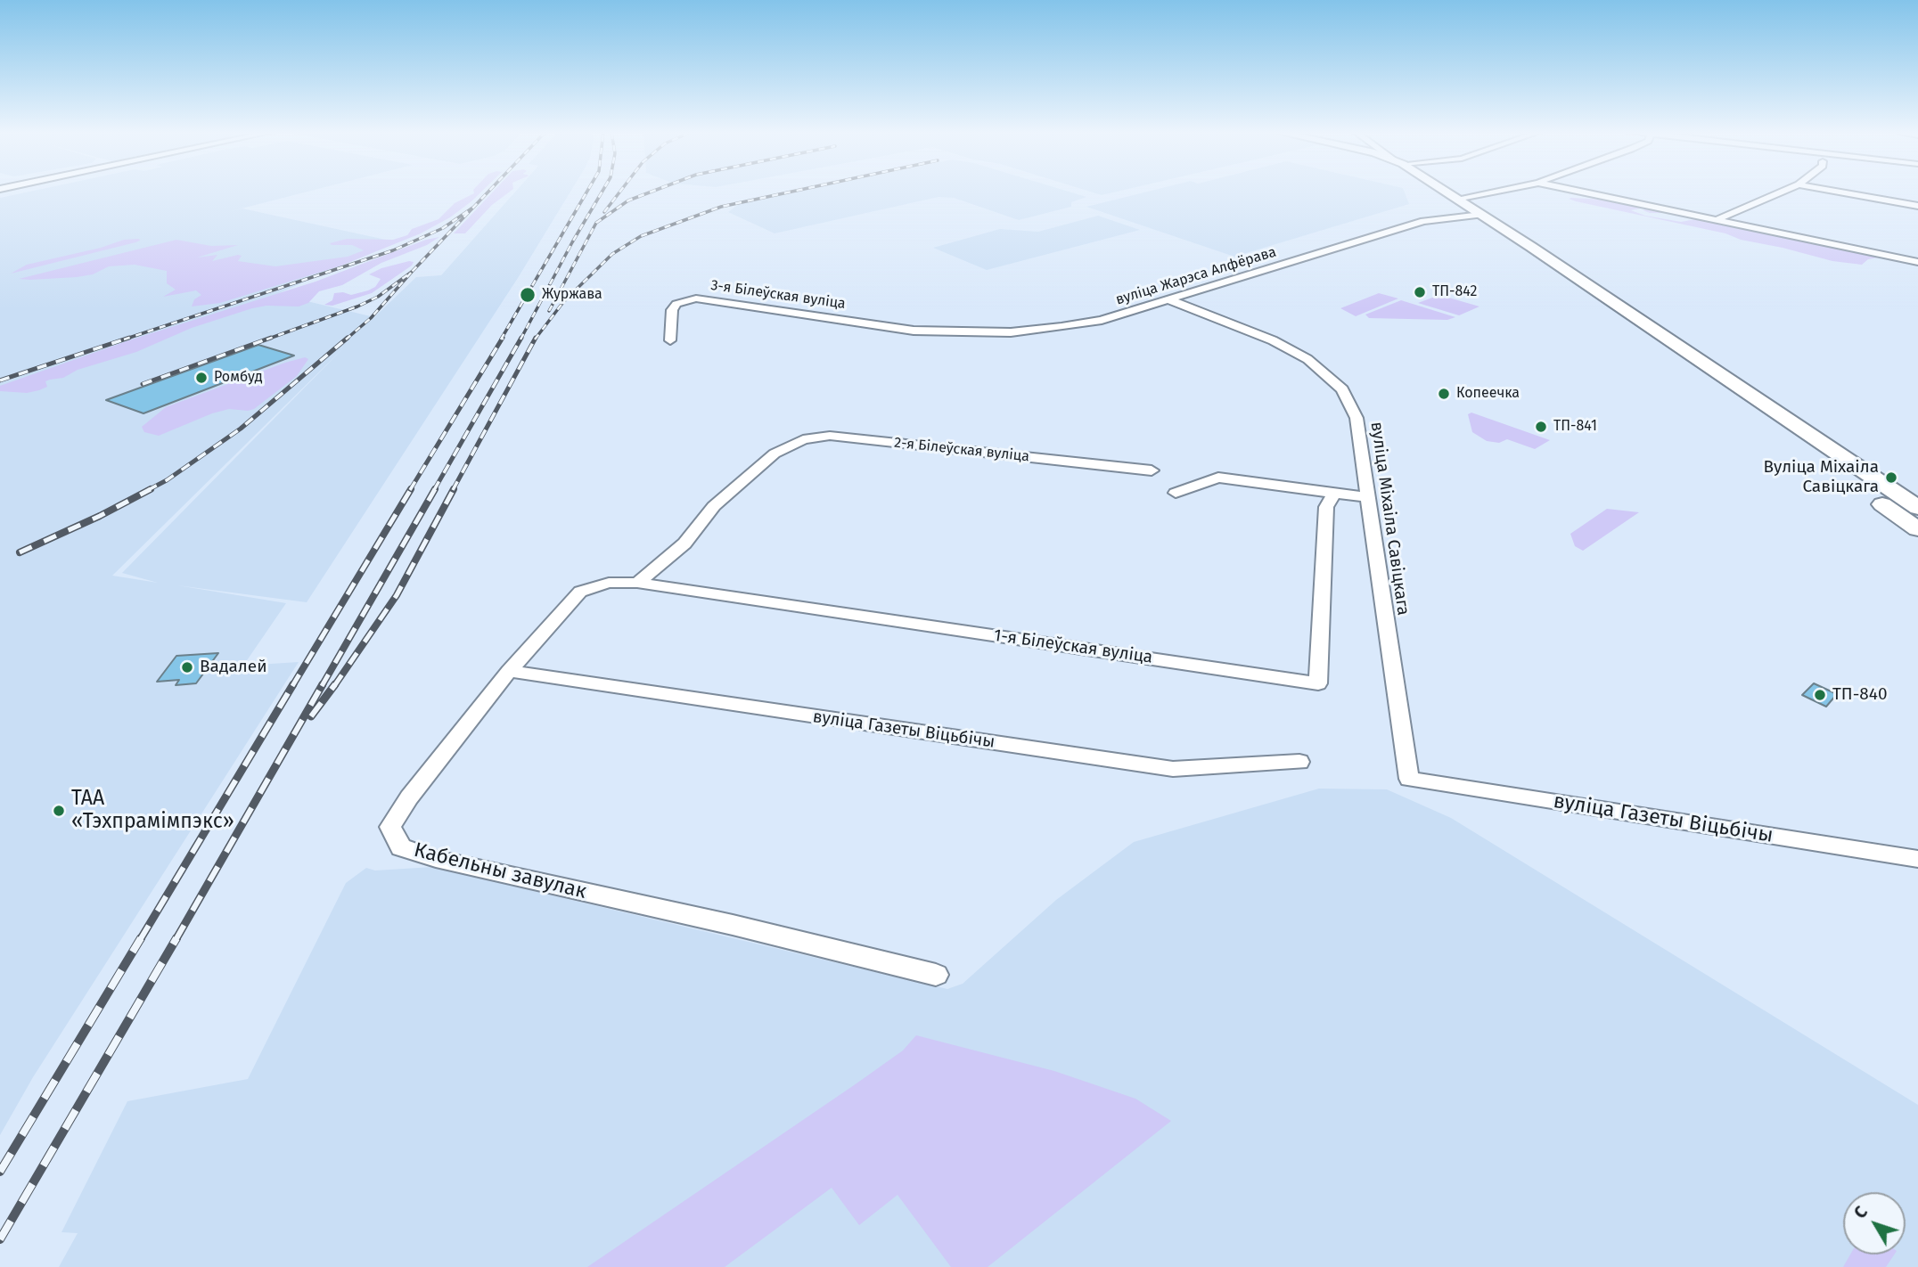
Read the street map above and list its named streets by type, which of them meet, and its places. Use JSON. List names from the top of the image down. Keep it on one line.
{"streets":{"street":["вуліца Жарэса Алфёрава","3-я Білеўская вуліца","2-я Білеўская вуліца","вуліца Міхаіла Савіцкага","1-я Білеўская вуліца","вуліца Газеты Віцьбічы","Кабельны завулак"]},"crossings":[["вуліца Жарэса Алфёрава","3-я Білеўская вуліца"],["вуліца Жарэса Алфёрава","вуліца Міхаіла Савіцкага"],["2-я Білеўская вуліца","1-я Білеўская вуліца"],["2-я Білеўская вуліца","Кабельны завулак"],["вуліца Міхаіла Савіцкага","вуліца Газеты Віцьбічы"],["1-я Білеўская вуліца","Кабельны завулак"],["вуліца Газеты Віцьбічы","Кабельны завулак"]],"places":["ТП-842","Журжава","Ромбуд","Копеечка","ТП-841","Вуліца Міхаіла Савіцкага","Вадалей","ТП-840","ТАА «Тэхпрамімпэкс»"],"north":"top left"}
